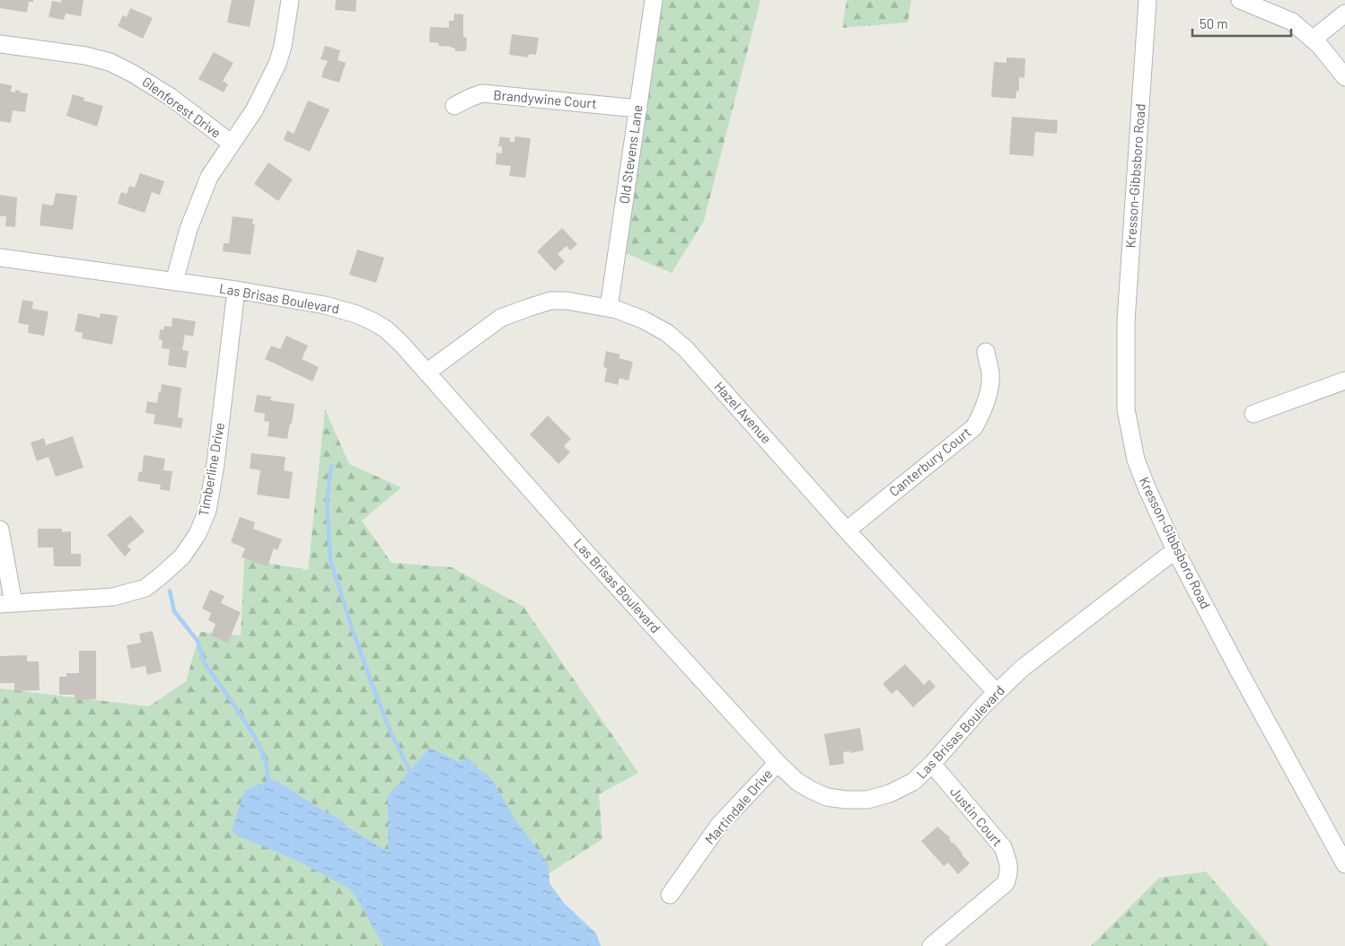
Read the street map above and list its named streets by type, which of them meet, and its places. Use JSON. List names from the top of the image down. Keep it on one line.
{"streets":{"street":["Brandywine Court","Glenforest Drive","Old Stevens Lane","Kresson-Gibbsboro Road","Las Brisas Boulevard","Hazel Avenue","Canterbury Court","Timberline Drive","Martindale Drive","Justin Court"]},"crossings":[["Brandywine Court","Old Stevens Lane"],["Old Stevens Lane","Hazel Avenue"],["Kresson-Gibbsboro Road","Las Brisas Boulevard"],["Las Brisas Boulevard","Hazel Avenue"],["Las Brisas Boulevard","Timberline Drive"],["Las Brisas Boulevard","Martindale Drive"],["Las Brisas Boulevard","Justin Court"],["Hazel Avenue","Canterbury Court"]],"scale_bar":"50 m"}
